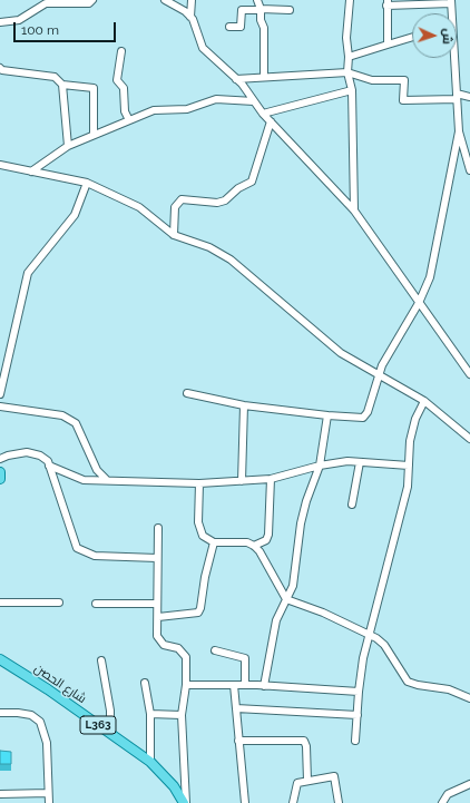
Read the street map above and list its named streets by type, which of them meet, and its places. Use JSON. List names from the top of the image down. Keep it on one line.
{"streets":{"main road":["شارع الحصن","L363"]},"scale_bar":"100 m","north":"right"}
